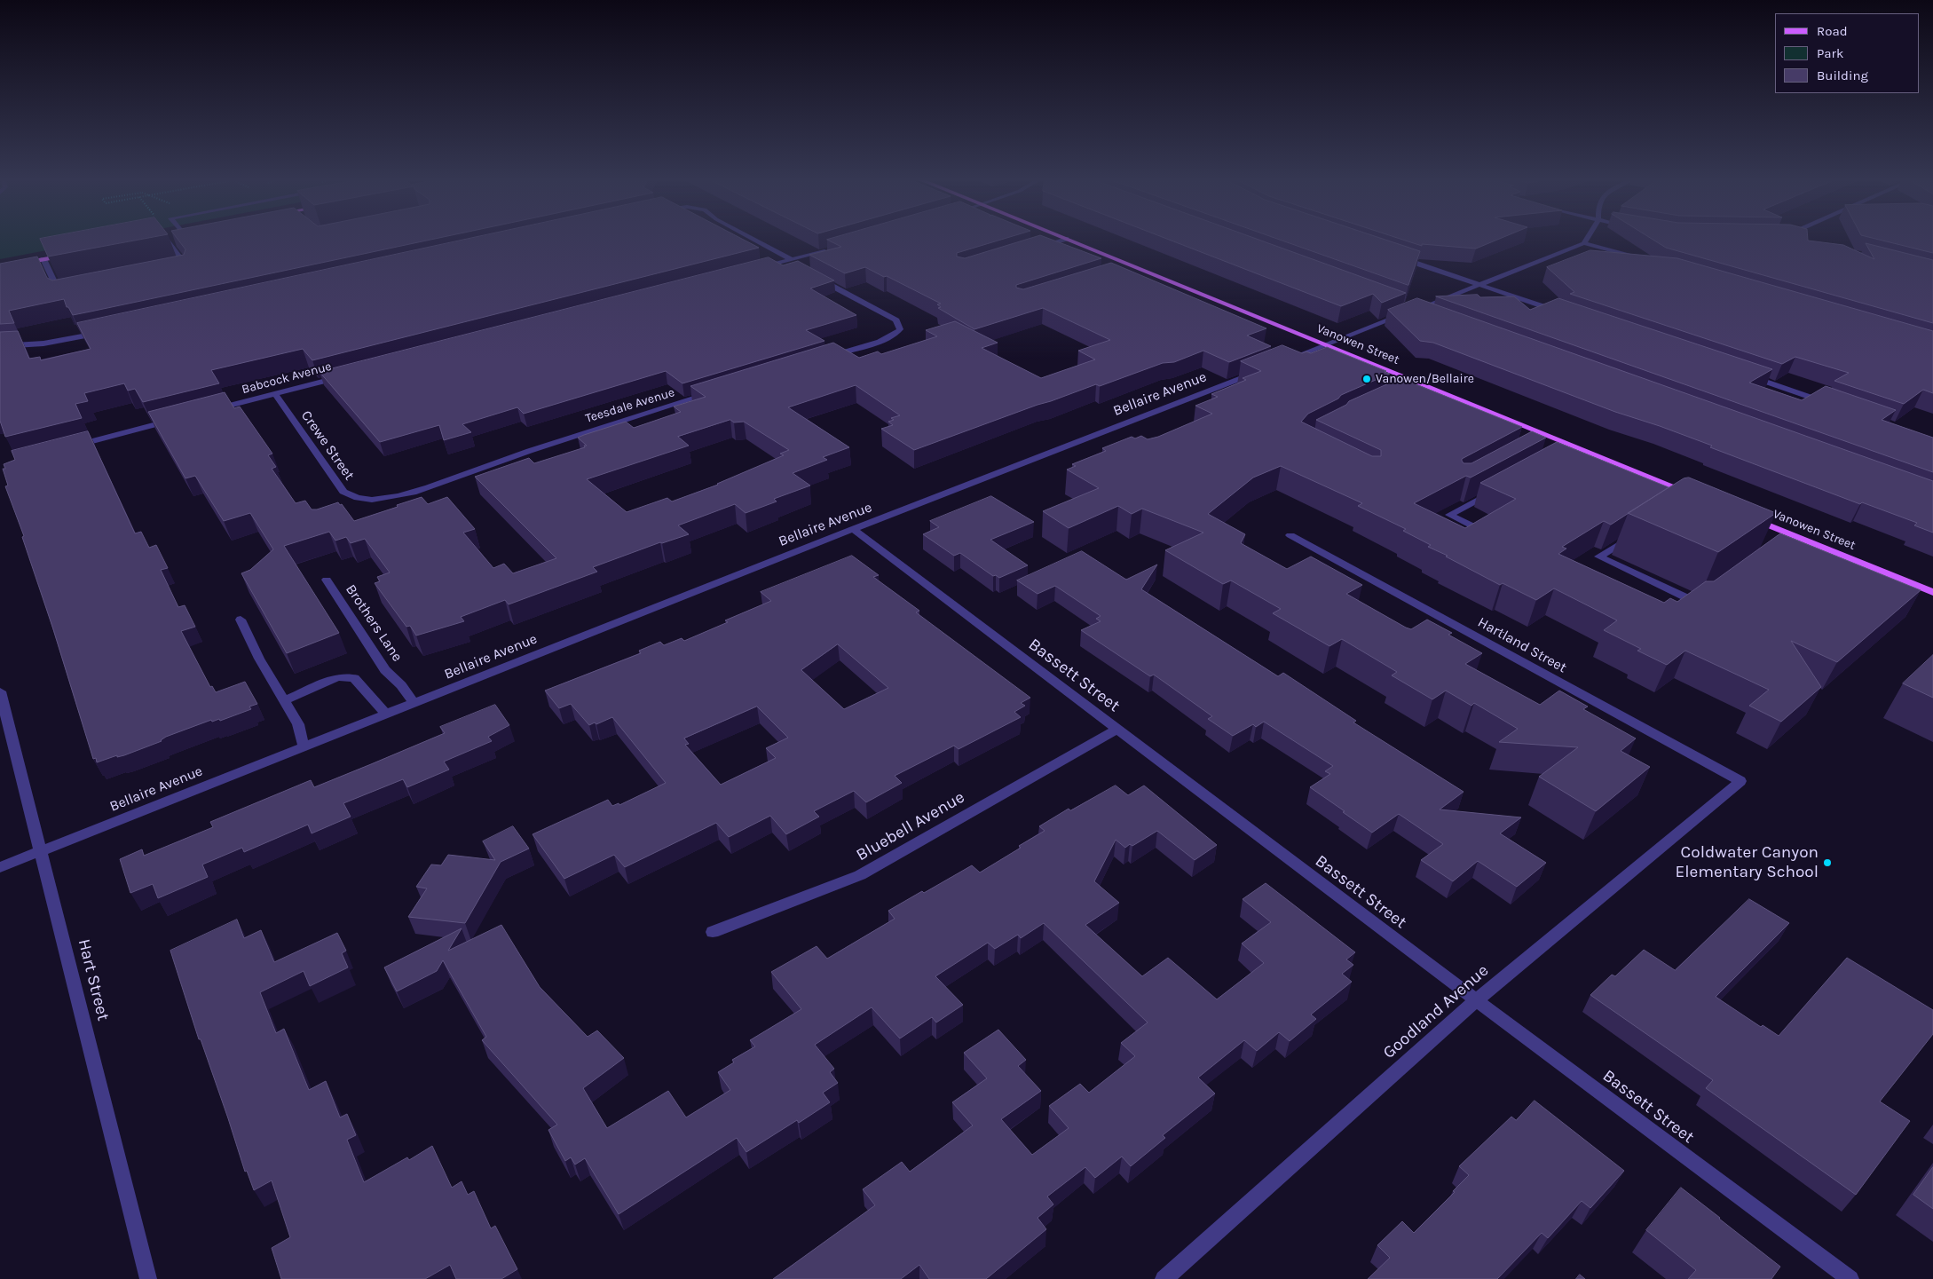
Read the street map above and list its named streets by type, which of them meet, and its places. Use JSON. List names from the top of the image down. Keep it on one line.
{"streets":{"main road":["Vanowen Street"],"street":["Babcock Avenue","Bellaire Avenue","Teesdale Avenue","Crewe Street","Brothers Lane","Hartland Street","Bassett Street","Bluebell Avenue","Hart Street","Goodland Avenue"]},"crossings":[["Babcock Avenue","Crewe Street"],["Bellaire Avenue","Brothers Lane"],["Bellaire Avenue","Bassett Street"],["Bellaire Avenue","Hart Street"],["Teesdale Avenue","Crewe Street"],["Hartland Street","Goodland Avenue"],["Bassett Street","Bluebell Avenue"],["Bassett Street","Goodland Avenue"]],"places":["Vanowen/Bellaire","Coldwater Canyon Elementary School"],"legend":["Road","Park","Building"]}
